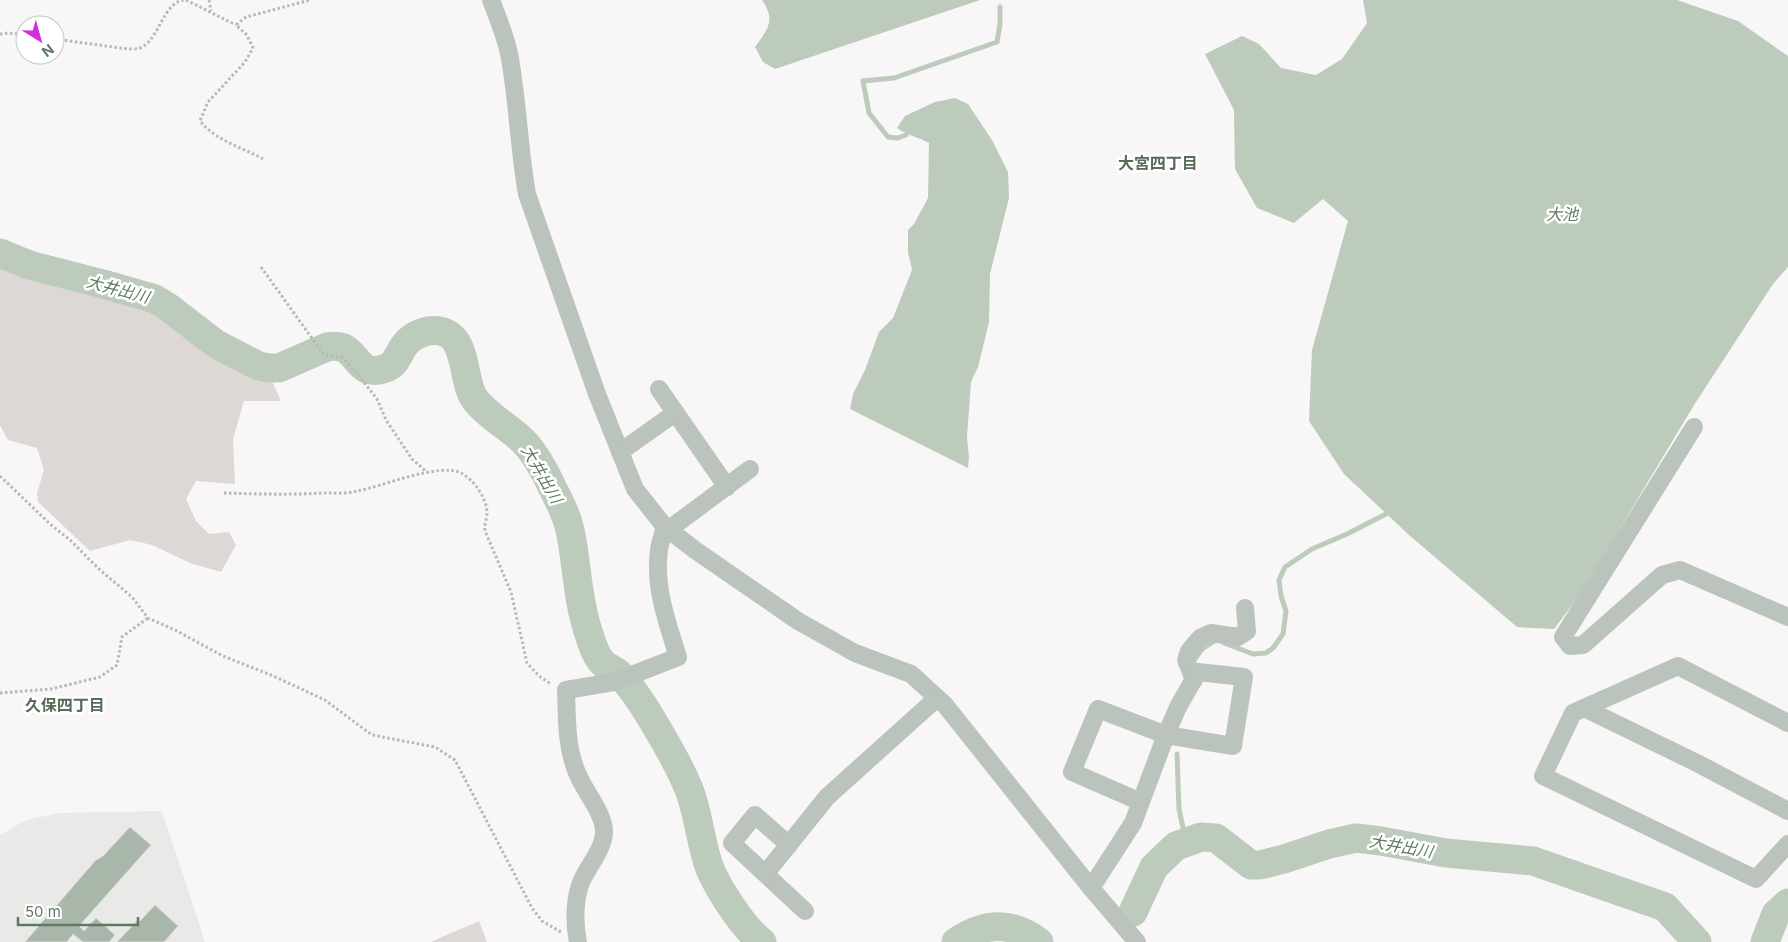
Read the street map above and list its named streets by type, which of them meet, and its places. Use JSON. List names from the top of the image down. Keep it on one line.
{"districts":["大宮四丁目","久保四丁目"],"water":["大池","大井出川"],"scale_bar":"50 m","north":"bottom right"}
